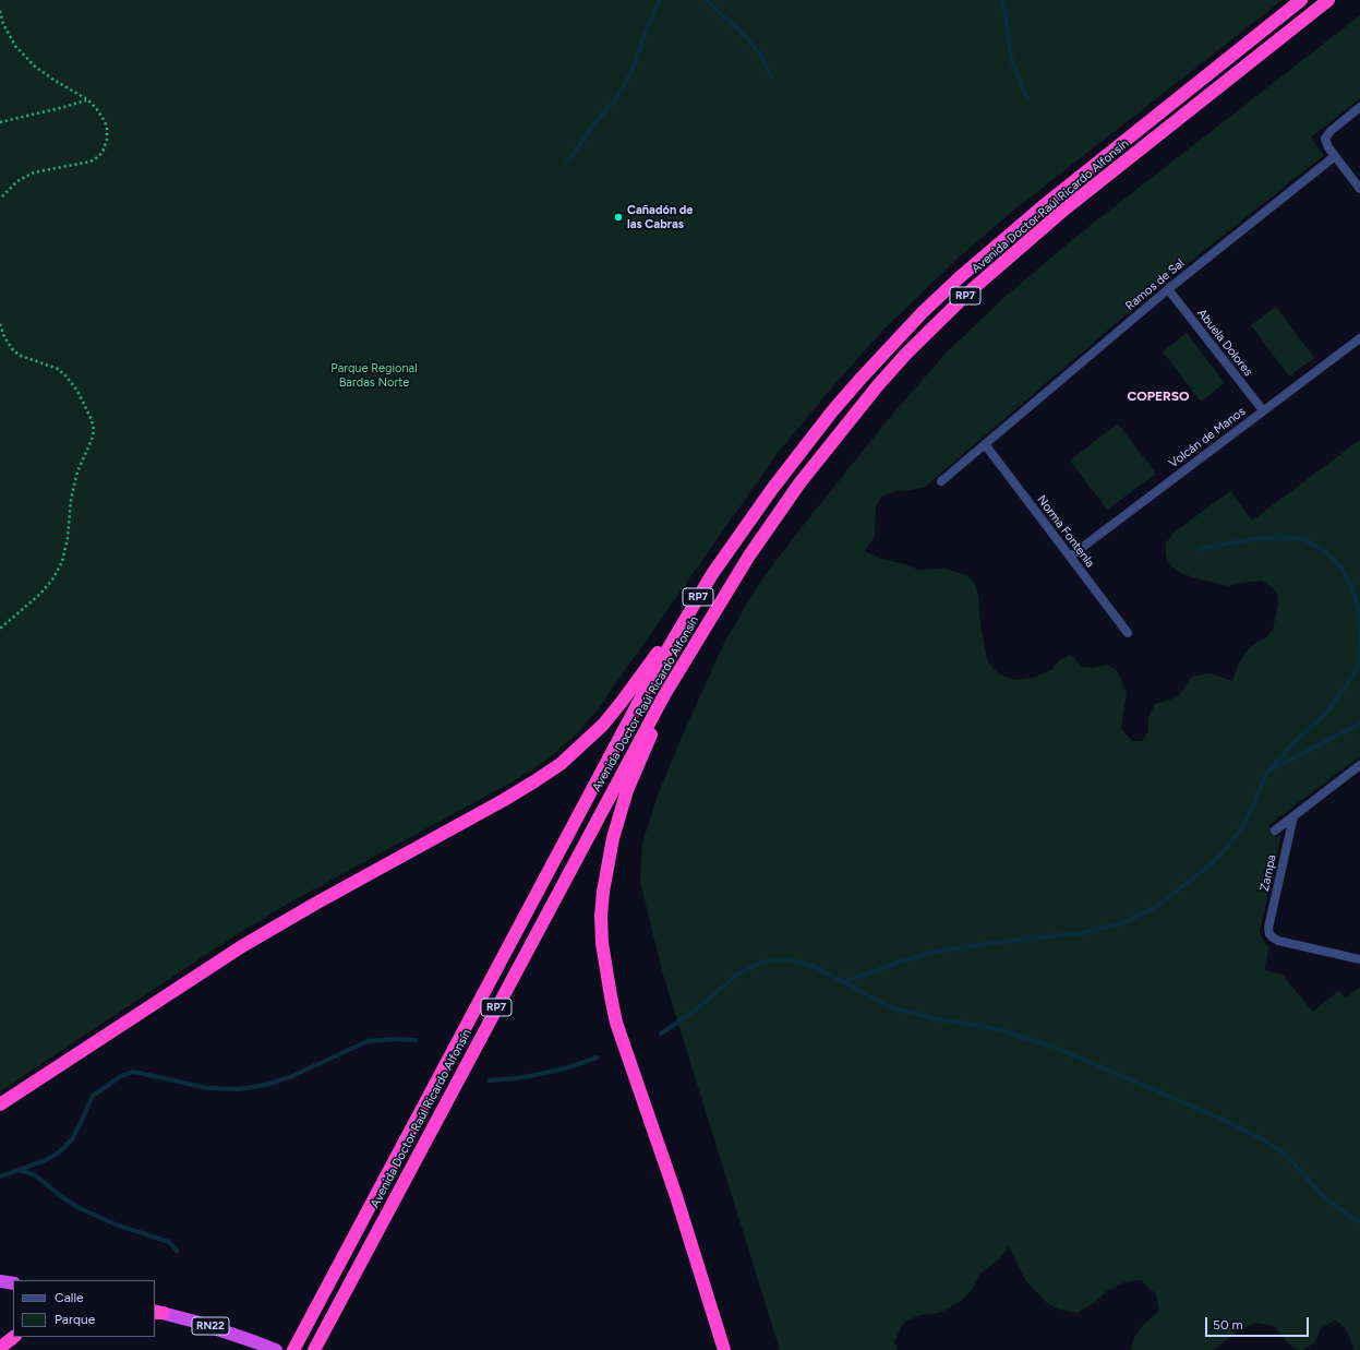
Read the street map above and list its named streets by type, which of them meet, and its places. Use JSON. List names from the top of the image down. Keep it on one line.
{"streets":{"highway":["Avenida Doctor Raúl Ricardo Alfonsín","RP7","RN22"],"street":["Ramos de Sal","Abuela Dolores","Volcán de Manos","Norma Fontenla","Zampa"]},"crossings":[["Ramos de Sal","Abuela Dolores"],["Ramos de Sal","Norma Fontenla"],["Abuela Dolores","Volcán de Manos"],["Volcán de Manos","Norma Fontenla"]],"districts":["COPERSO"],"parks":["Parque Regional Bardas Norte"],"places":["Cañadón de las Cabras"],"legend":["Calle","Parque"],"scale_bar":"50 m"}
